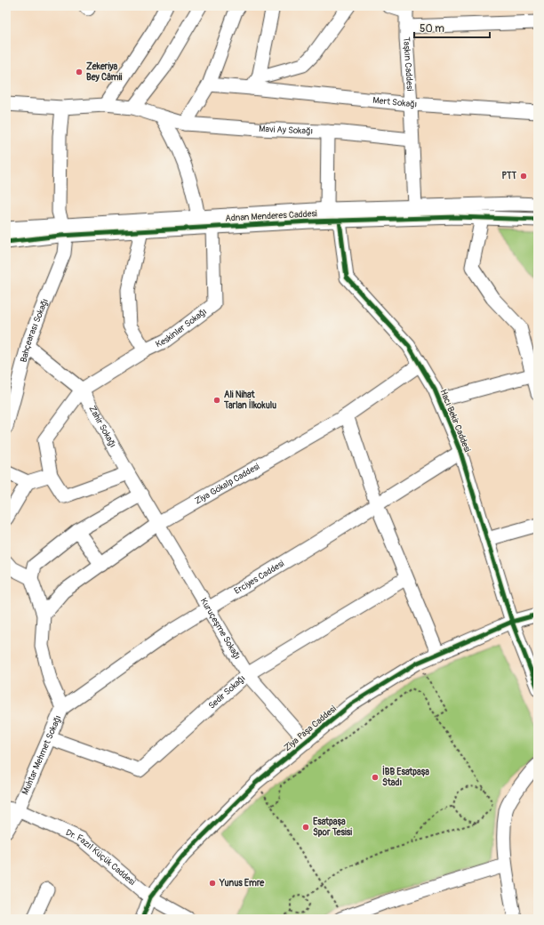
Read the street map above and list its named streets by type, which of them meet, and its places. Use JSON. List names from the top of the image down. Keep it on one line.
{"streets":{"street":["Taşkın Caddesi","Mert Sokağı","Mavi Ay Sokağı","Adnan Menderes Caddesi","Keskinler Sokağı","Bahçearası Sokağı","Hacı Bekir Caddesi","Zahir Sokağı","Ziya Gökalp Caddesi","Erciyes Caddesi","Kuruçeşme Sokağı","Sedir Sokağı","Ziya Paşa Caddesi","Muhtar Mehmet Sokağı","Dr. Fazıl Küçük Caddesi"]},"crossings":[["Taşkın Caddesi","Mert Sokağı"],["Taşkın Caddesi","Mavi Ay Sokağı"],["Taşkın Caddesi","Adnan Menderes Caddesi"],["Adnan Menderes Caddesi","Keskinler Sokağı"],["Adnan Menderes Caddesi","Bahçearası Sokağı"],["Adnan Menderes Caddesi","Hacı Bekir Caddesi"],["Keskinler Sokağı","Zahir Sokağı"],["Bahçearası Sokağı","Zahir Sokağı"],["Hacı Bekir Caddesi","Ziya Gökalp Caddesi"],["Hacı Bekir Caddesi","Erciyes Caddesi"],["Hacı Bekir Caddesi","Ziya Paşa Caddesi"],["Zahir Sokağı","Ziya Gökalp Caddesi"],["Zahir Sokağı","Kuruçeşme Sokağı"],["Ziya Gökalp Caddesi","Kuruçeşme Sokağı"],["Ziya Gökalp Caddesi","Muhtar Mehmet Sokağı"],["Erciyes Caddesi","Kuruçeşme Sokağı"],["Erciyes Caddesi","Muhtar Mehmet Sokağı"],["Kuruçeşme Sokağı","Sedir Sokağı"],["Kuruçeşme Sokağı","Ziya Paşa Caddesi"],["Sedir Sokağı","Muhtar Mehmet Sokağı"],["Ziya Paşa Caddesi","Dr. Fazıl Küçük Caddesi"],["Muhtar Mehmet Sokağı","Dr. Fazıl Küçük Caddesi"]],"places":["Zekeriya Bey Câmii","PTT","Ali Nihat Tarlan İlkokulu","İBB Esatpaşa Stadı","Esatpaşa Spor Tesisi","Yunus Emre"],"scale_bar":"50 m"}
